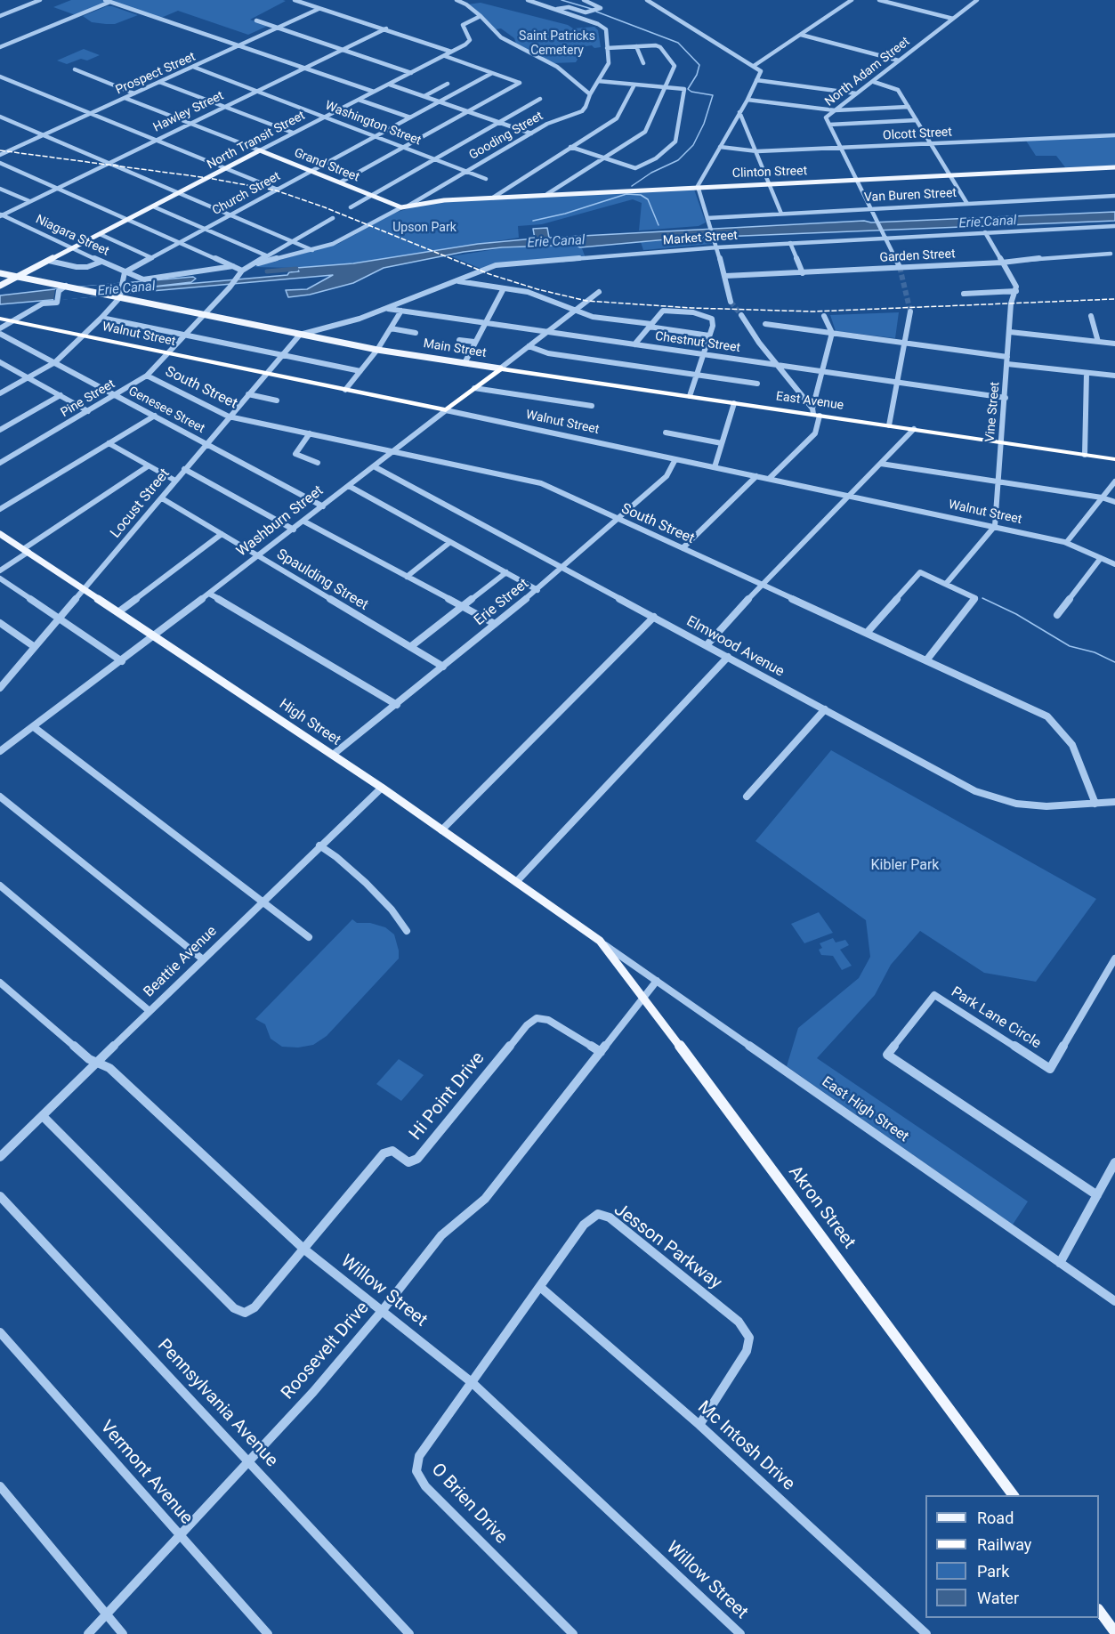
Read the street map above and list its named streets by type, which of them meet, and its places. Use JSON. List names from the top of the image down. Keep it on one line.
{"streets":{"highway":["Walnut Street","East Avenue","Washburn Street"],"main road":["Gooding Street","North Transit Street","Grand Street","Clinton Street","Main Street","High Street","Akron Street"],"street":["North Adam Street","Prospect Street","Hawley Street","Washington Street","Olcott Street","Church Street","Van Buren Street","Niagara Street","Market Street","Garden Street","Chestnut Street","South Street","Pine Street","Genesee Street","Vine Street","Locust Street","Spaulding Street","Erie Street","Elmwood Avenue","Beattie Avenue","Park Lane Circle","Hi Point Drive","East High Street","Jesson Parkway","Willow Street","Roosevelt Drive","Pennsylvania Avenue","Mc Intosh Drive","Vermont Avenue","O Brien Drive"]},"crossings":[["North Adam Street","Olcott Street"],["North Adam Street","Clinton Street"],["North Adam Street","Van Buren Street"],["North Adam Street","Market Street"],["North Adam Street","Garden Street"],["Prospect Street","Washington Street"],["Prospect Street","Grand Street"],["Hawley Street","Washington Street"],["Hawley Street","Grand Street"],["Hawley Street","Niagara Street"],["Washington Street","Gooding Street"],["Washington Street","North Transit Street"],["Washington Street","Church Street"],["Gooding Street","Grand Street"],["Gooding Street","Clinton Street"],["Gooding Street","Pine Street"],["North Transit Street","Grand Street"],["North Transit Street","Niagara Street"],["North Transit Street","Main Street"],["Grand Street","Church Street"],["Church Street","Niagara Street"],["Market Street","Chestnut Street"],["Market Street","Main Street"],["Market Street","Locust Street"],["Walnut Street","Pine Street"],["Walnut Street","Vine Street"],["Walnut Street","Locust Street"],["Walnut Street","Washburn Street"],["Walnut Street","Erie Street"],["Chestnut Street","Vine Street"],["Chestnut Street","Washburn Street"],["Main Street","Pine Street"],["Main Street","East Avenue"],["Main Street","Locust Street"],["Main Street","Washburn Street"],["South Street","Pine Street"],["South Street","Locust Street"],["South Street","Washburn Street"],["South Street","Erie Street"],["South Street","Elmwood Avenue"],["Pine Street","Genesee Street"],["East Avenue","Vine Street"],["East Avenue","Washburn Street"],["Genesee Street","Locust Street"],["Genesee Street","Washburn Street"],["Locust Street","Spaulding Street"],["Locust Street","High Street"],["Washburn Street","Spaulding Street"],["Washburn Street","Elmwood Avenue"],["Washburn Street","High Street"],["Spaulding Street","Erie Street"],["Erie Street","Elmwood Avenue"],["Erie Street","High Street"],["High Street","Beattie Avenue"],["High Street","East High Street"],["High Street","Akron Street"],["Beattie Avenue","Hi Point Drive"],["Beattie Avenue","Willow Street"],["Hi Point Drive","Willow Street"],["Hi Point Drive","Roosevelt Drive"],["East High Street","Akron Street"],["East High Street","Roosevelt Drive"],["Akron Street","Roosevelt Drive"],["Jesson Parkway","Willow Street"],["Jesson Parkway","Mc Intosh Drive"],["Jesson Parkway","O Brien Drive"],["Willow Street","Roosevelt Drive"],["Willow Street","O Brien Drive"],["Roosevelt Drive","Pennsylvania Avenue"],["Roosevelt Drive","Vermont Avenue"]],"water":["Erie Canal"],"parks":["Saint Patricks Cemetery","Upson Park","Kibler Park"],"legend":["Road","Railway","Park","Water"]}
